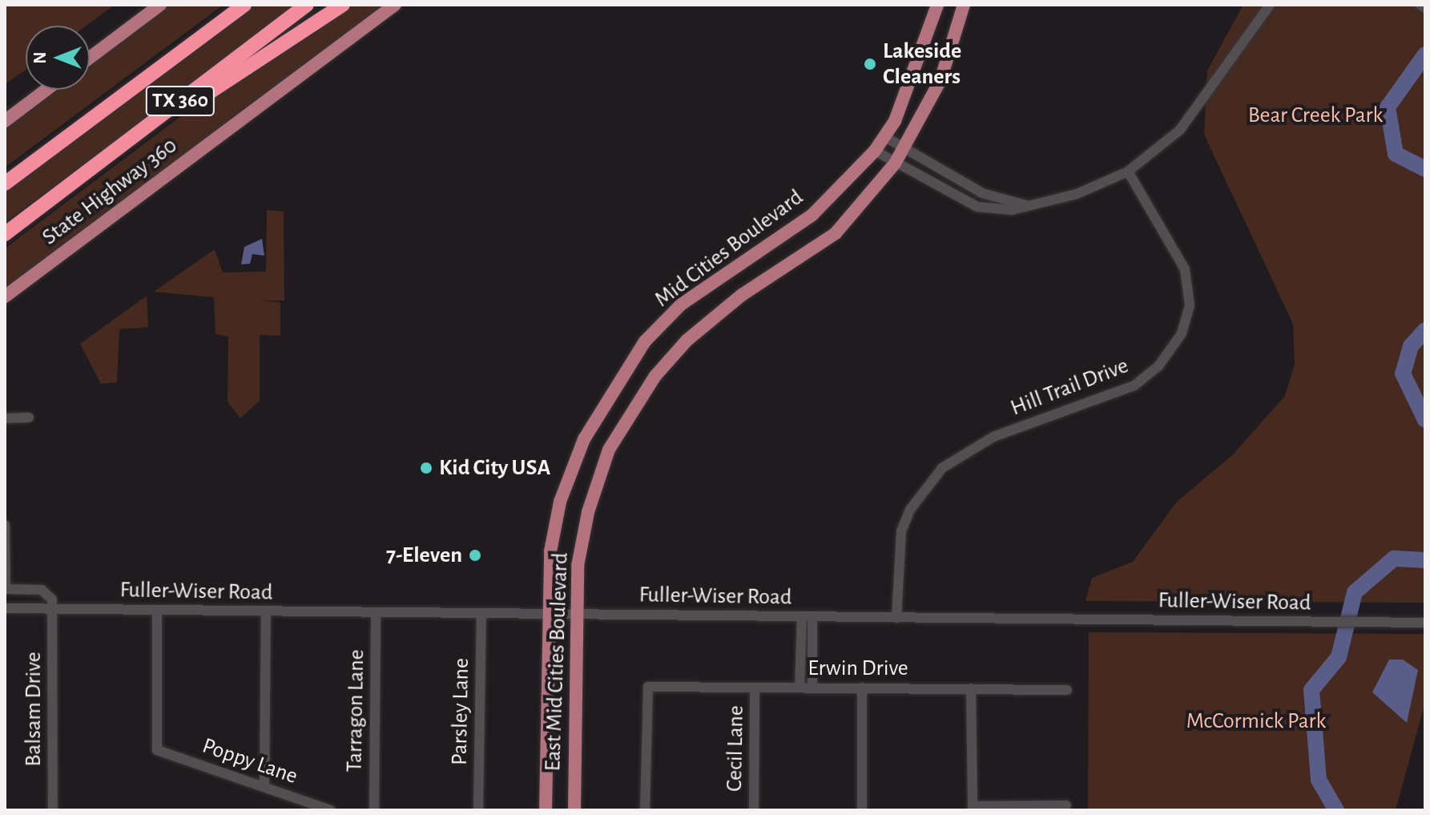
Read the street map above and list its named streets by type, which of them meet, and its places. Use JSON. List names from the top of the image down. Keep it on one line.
{"streets":{"highway":["TX 360"],"main road":["State Highway 360","Mid Cities Boulevard","East Mid Cities Boulevard"],"street":["Hill Trail Drive","Fuller-Wiser Road","Erwin Drive","Balsam Drive","Tarragon Lane","Parsley Lane","Cecil Lane","Poppy Lane"]},"crossings":[["Mid Cities Boulevard","Fuller-Wiser Road"],["Hill Trail Drive","Fuller-Wiser Road"],["Fuller-Wiser Road","East Mid Cities Boulevard"],["Fuller-Wiser Road","Balsam Drive"],["Fuller-Wiser Road","Tarragon Lane"],["Fuller-Wiser Road","Parsley Lane"],["Fuller-Wiser Road","Poppy Lane"],["Erwin Drive","Cecil Lane"]],"parks":["Bear Creek Park","McCormick Park"],"places":["Lakeside Cleaners","Kid City USA","7-Eleven"],"north":"left"}
